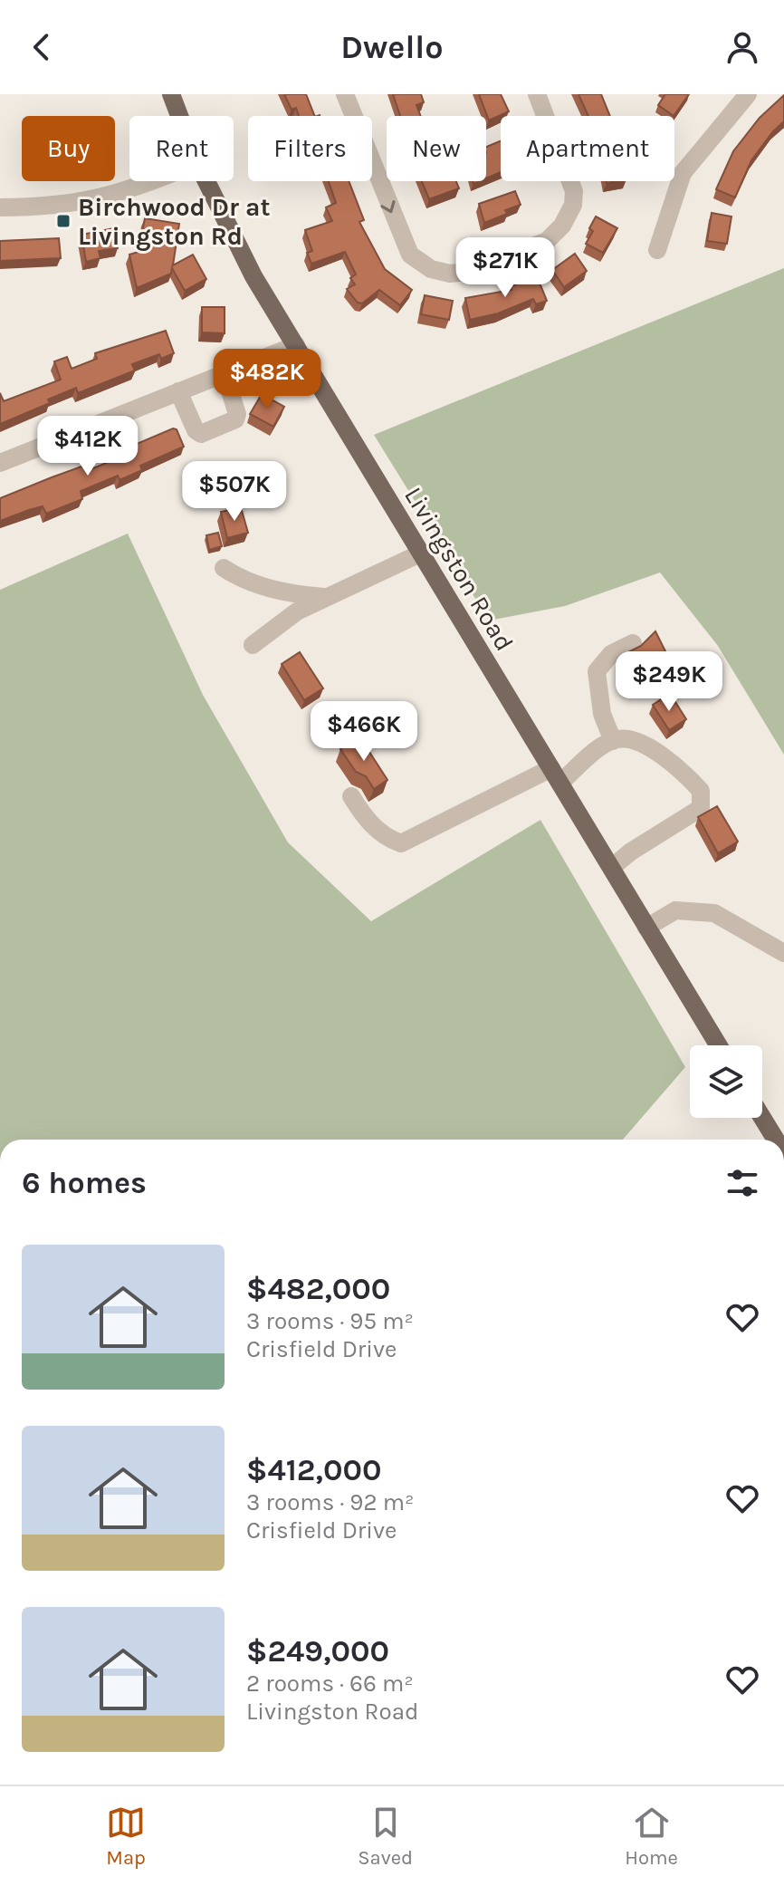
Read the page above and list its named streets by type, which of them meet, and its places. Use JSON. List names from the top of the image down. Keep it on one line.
{"streets":{"main road":["Livingston Road"]},"places":{"transit":["Birchwood Dr at Livingston Rd"]},"page":{"header":"Dwello","chip":["Buy","Rent","Filters","New","Apartment"],"price":["$271K","$482K","$412K","$507K","$249K","$466K"],"heading":"6 homes","list":[{"name":"$482,000","note":"3 rooms · 95 m² · Crisfield Drive"},{"name":"$412,000","note":"3 rooms · 92 m² · Crisfield Drive"},{"name":"$249,000","note":"2 rooms · 66 m² · Livingston Road"}],"tabs":["Map","Saved","Home"]}}
